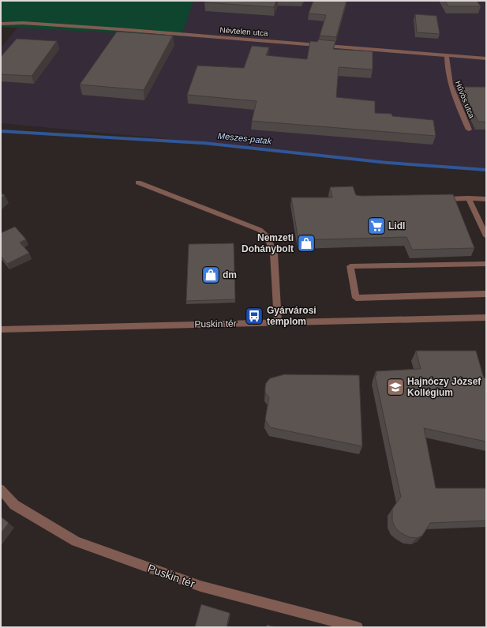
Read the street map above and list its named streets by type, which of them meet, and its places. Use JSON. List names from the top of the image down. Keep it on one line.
{"streets":{"street":["Névtelen utca","Hűvös utca","Puskin tér"]},"crossings":[["Névtelen utca","Hűvös utca"]],"water":["Meszes-patak"],"places":{"supermarket":["Lidl"],"shop":["Nemzeti Dohánybolt","dm"],"bus stop":["Gyárvárosi templom"],"school or university":["Hajnóczy József Kollégium"]}}
